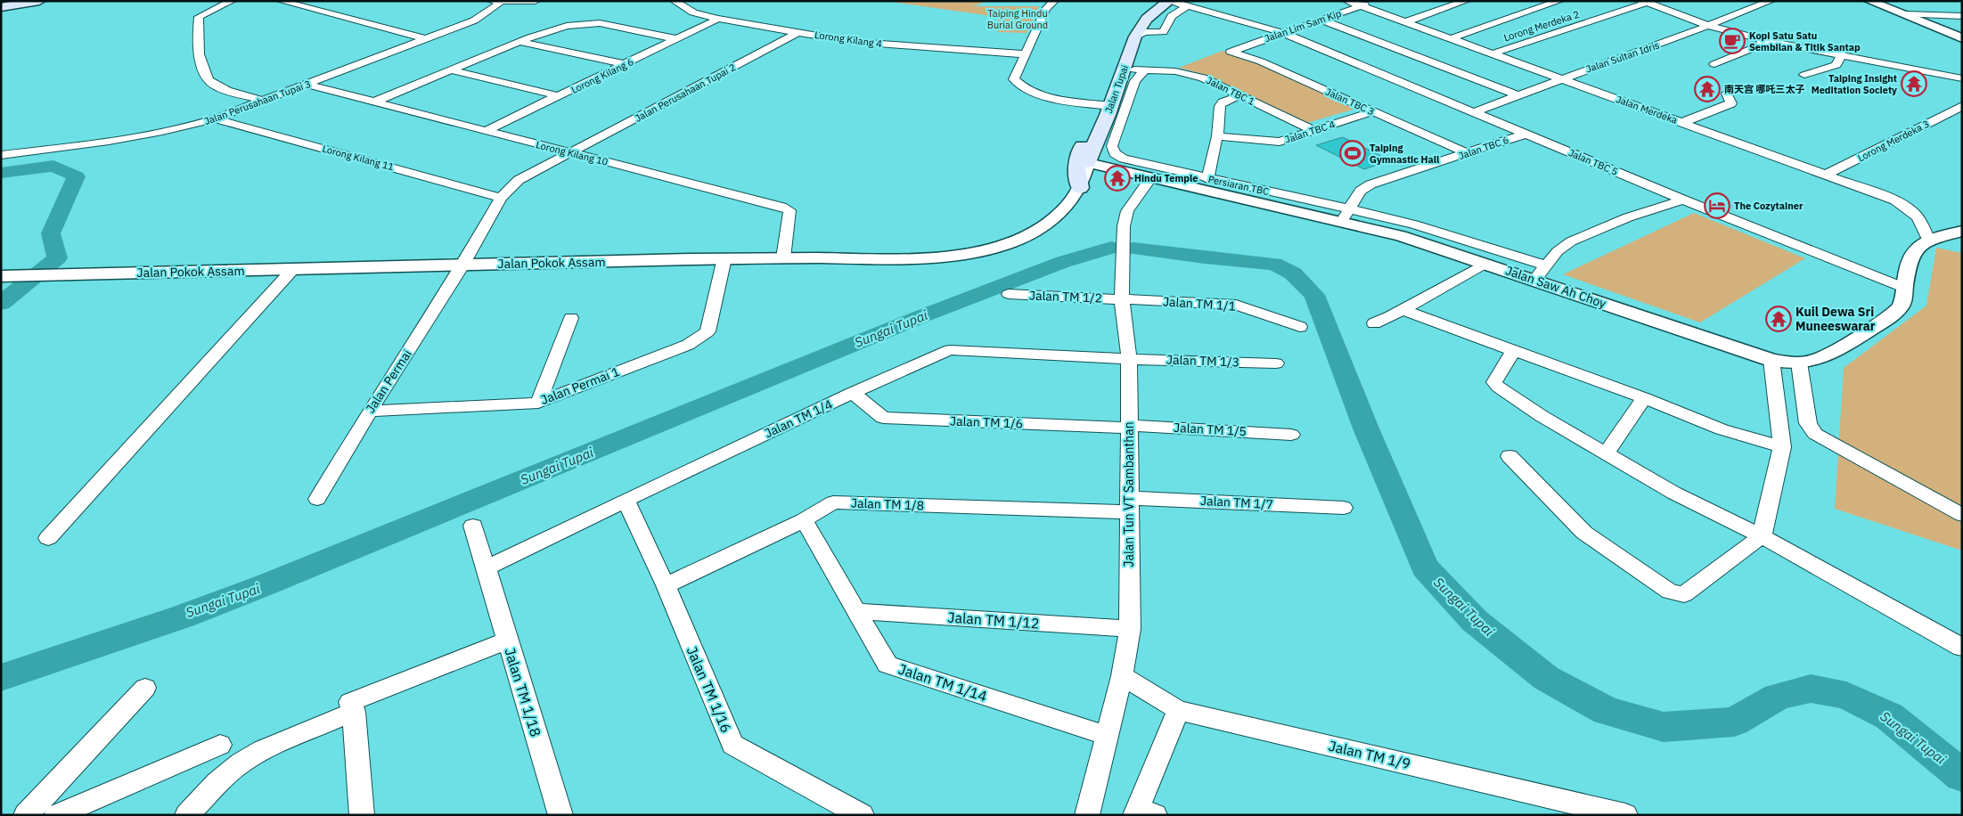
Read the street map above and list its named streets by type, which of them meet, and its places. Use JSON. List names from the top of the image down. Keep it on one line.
{"streets":{"main road":["Jalan Tupai"],"street":["Jalan Lim Sam Kip","Lorong Merdeka 2","Lorong Kilang 4","Jalan Sultan Idris","Lorong Kilang 6","Jalan TBC 1","Jalan Perusahaan Tupai 2","Jalan TBC 3","Jalan Perusahaan Tupai 3","Jalan Merdeka","Jalan TBC 4","Lorong Merdeka 3","Jalan TBC 6","Lorong Kilang 10","Lorong Kilang 11","Jalan TBC 5","Persiaran TBC","Jalan Pokok Assam","Jalan Saw Ah Choy","Jalan TM 1/2","Jalan TM 1/1","Jalan TM 1/3","Jalan Permai","Jalan Permai 1","Jalan TM 1/4","Jalan TM 1/6","Jalan TM 1/5","Jalan Tun VT Sambanthan","Jalan TM 1/7","Jalan TM 1/8","Jalan TM 1/12","Jalan TM 1/14","Jalan TM 1/16","Jalan TM 1/18","Jalan TM 1/9"]},"crossings":[["Jalan Lim Sam Kip","Jalan TBC 3"],["Jalan Lim Sam Kip","Jalan Merdeka"],["Jalan Lim Sam Kip","Jalan TBC 5"],["Lorong Merdeka 2","Jalan Merdeka"],["Lorong Kilang 4","Lorong Kilang 6"],["Lorong Kilang 4","Jalan Perusahaan Tupai 2"],["Jalan Sultan Idris","Jalan Merdeka"],["Jalan Sultan Idris","Jalan TBC 5"],["Lorong Kilang 6","Lorong Kilang 10"],["Jalan Tupai","Jalan TBC 1"],["Jalan Tupai","Jalan TBC 5"],["Jalan Tupai","Jalan Pokok Assam"],["Jalan Tupai","Jalan Saw Ah Choy"],["Jalan TBC 1","Jalan TBC 4"],["Jalan TBC 1","Persiaran TBC"],["Jalan Perusahaan Tupai 2","Lorong Kilang 10"],["Jalan Perusahaan Tupai 2","Lorong Kilang 11"],["Jalan Perusahaan Tupai 2","Jalan Permai"],["Jalan TBC 3","Jalan TBC 4"],["Jalan TBC 3","Jalan TBC 6"],["Jalan Perusahaan Tupai 3","Lorong Kilang 10"],["Jalan Perusahaan Tupai 3","Lorong Kilang 11"],["Jalan Merdeka","Lorong Merdeka 3"],["Jalan Merdeka","Jalan Saw Ah Choy"],["Jalan TBC 6","Jalan TBC 5"],["Jalan TBC 6","Persiaran TBC"],["Jalan TBC 6","Jalan Saw Ah Choy"],["Lorong Kilang 10","Jalan Pokok Assam"],["Lorong Kilang 11","Jalan Permai"],["Jalan TBC 5","Jalan Saw Ah Choy"],["Persiaran TBC","Jalan Saw Ah Choy"],["Jalan Pokok Assam","Jalan Permai"],["Jalan Pokok Assam","Jalan Permai 1"],["Jalan Saw Ah Choy","Jalan Tun VT Sambanthan"],["Jalan TM 1/2","Jalan TM 1/1"],["Jalan TM 1/2","Jalan Tun VT Sambanthan"],["Jalan TM 1/1","Jalan Tun VT Sambanthan"],["Jalan TM 1/3","Jalan TM 1/4"],["Jalan TM 1/3","Jalan Tun VT Sambanthan"],["Jalan Permai","Jalan Permai 1"],["Jalan TM 1/4","Jalan TM 1/6"],["Jalan TM 1/4","Jalan Tun VT Sambanthan"],["Jalan TM 1/4","Jalan TM 1/16"],["Jalan TM 1/4","Jalan TM 1/18"],["Jalan TM 1/6","Jalan TM 1/5"],["Jalan TM 1/6","Jalan Tun VT Sambanthan"],["Jalan TM 1/5","Jalan Tun VT Sambanthan"],["Jalan Tun VT Sambanthan","Jalan TM 1/7"],["Jalan Tun VT Sambanthan","Jalan TM 1/8"],["Jalan Tun VT Sambanthan","Jalan TM 1/12"],["Jalan Tun VT Sambanthan","Jalan TM 1/14"],["Jalan Tun VT Sambanthan","Jalan TM 1/9"],["Jalan TM 1/7","Jalan TM 1/8"],["Jalan TM 1/8","Jalan TM 1/14"],["Jalan TM 1/8","Jalan TM 1/16"],["Jalan TM 1/12","Jalan TM 1/14"]],"water":["Sungai Tupai"],"parks":["Taiping Hindu Burial Ground"],"places":{"cafe":["Kopi Satu Satu Sembilan & Titik Santap"],"temple":["Taiping Insight Meditation Society","南天宫 哪吒三太子","Hindu Temple","Kuil Dewa Sri Muneeswarar"],"sports":["Taiping Gymnastic Hall"],"hotel":["The Cozytainer"]}}
